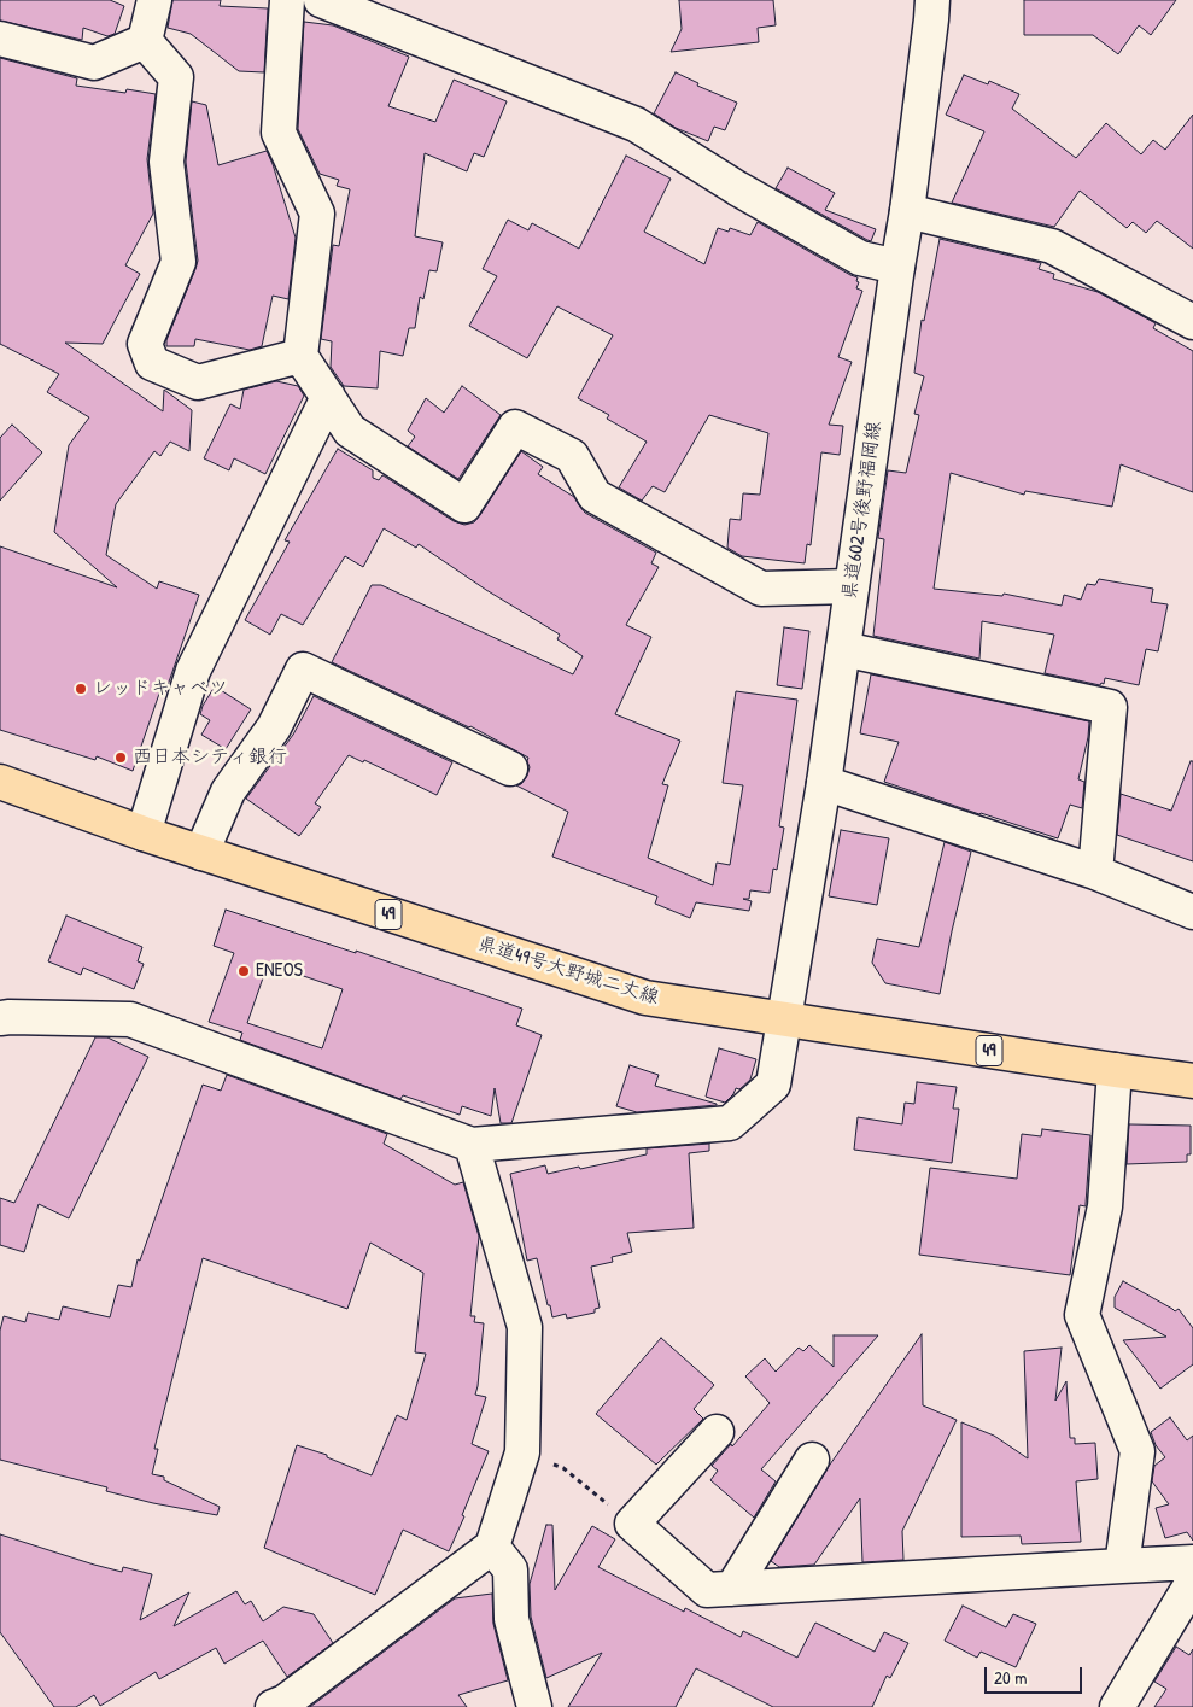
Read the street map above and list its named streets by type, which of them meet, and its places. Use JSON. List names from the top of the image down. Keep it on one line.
{"streets":{"main road":["49","県道49号大野城二丈線"],"street":["県道602号後野福岡線"]},"crossings":[["県道602号後野福岡線","県道49号大野城二丈線"]],"places":["レッドキャベツ","西日本シティ銀行","ENEOS"],"scale_bar":"20 m"}
